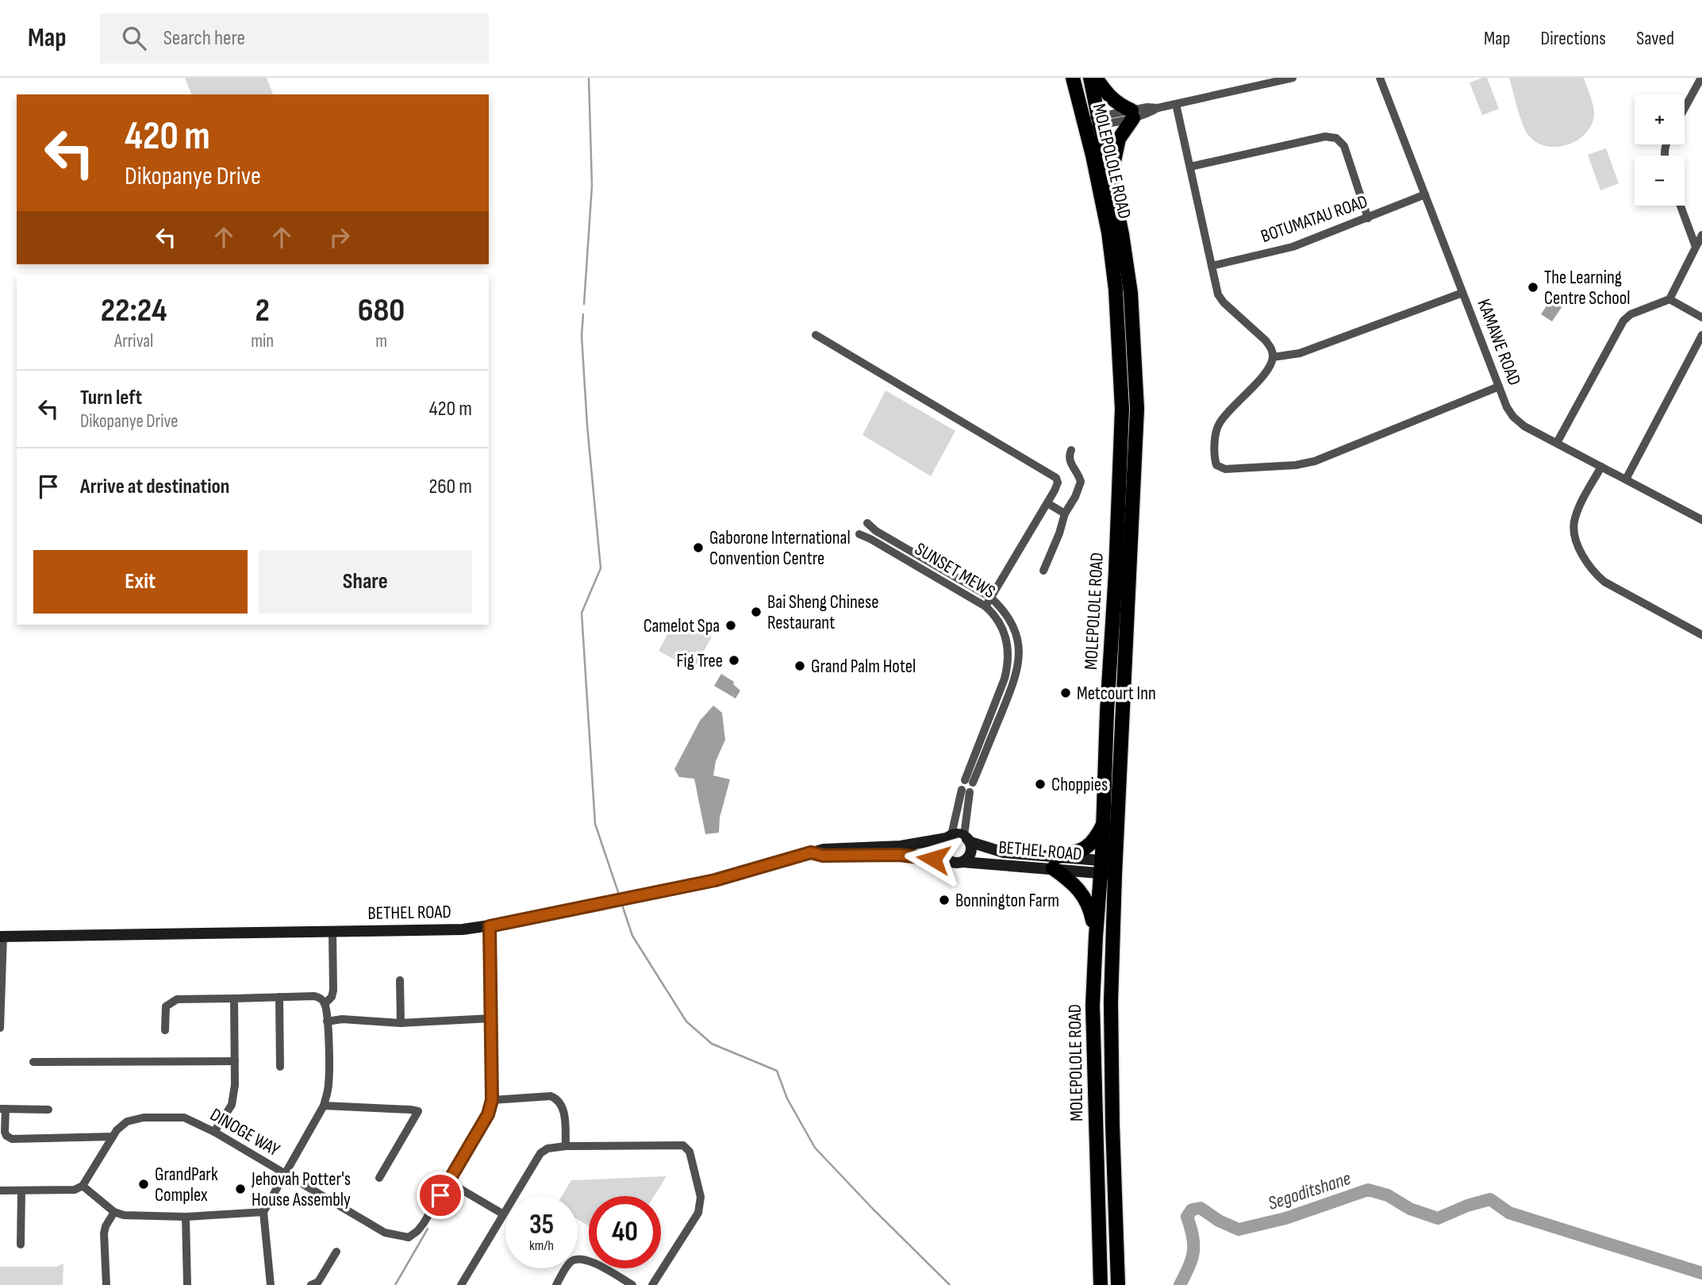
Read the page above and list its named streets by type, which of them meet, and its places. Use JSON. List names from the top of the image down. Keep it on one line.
{"streets":{"main road":["MOLEPOLOLE ROAD"],"street":["BOTUMATAU ROAD","KAMAWE ROAD","SUNSET MEWS","BETHEL ROAD","DINOGE WAY"]},"crossings":[["MOLEPOLOLE ROAD","BETHEL ROAD"],["BOTUMATAU ROAD","KAMAWE ROAD"]],"water":["Segoditshane"],"places":["The Learning Centre School","Gaborone International Convention Centre","Bai Sheng Chinese Restaurant","Camelot Spa","Fig Tree","Grand Palm Hotel","Metcourt Inn","Choppies","Bonnington Farm","GrandPark Complex","Jehovah Potter's House Assembly"],"page":{"header":"Map","search":"Search here","nav":["Map","Directions","Saved"],"map_buttons":["+","−"],"turn":["420 m","Dikopanye Drive"],"eta":["22:24","Arrival","2","min","680","m"],"list":[{"name":"Turn left","note":"Dikopanye Drive","value":"420 m"},{"name":"Arrive at destination","value":"260 m"}],"buttons":["Exit","Share"],"speed":"35 km/h","limit":"40"}}
